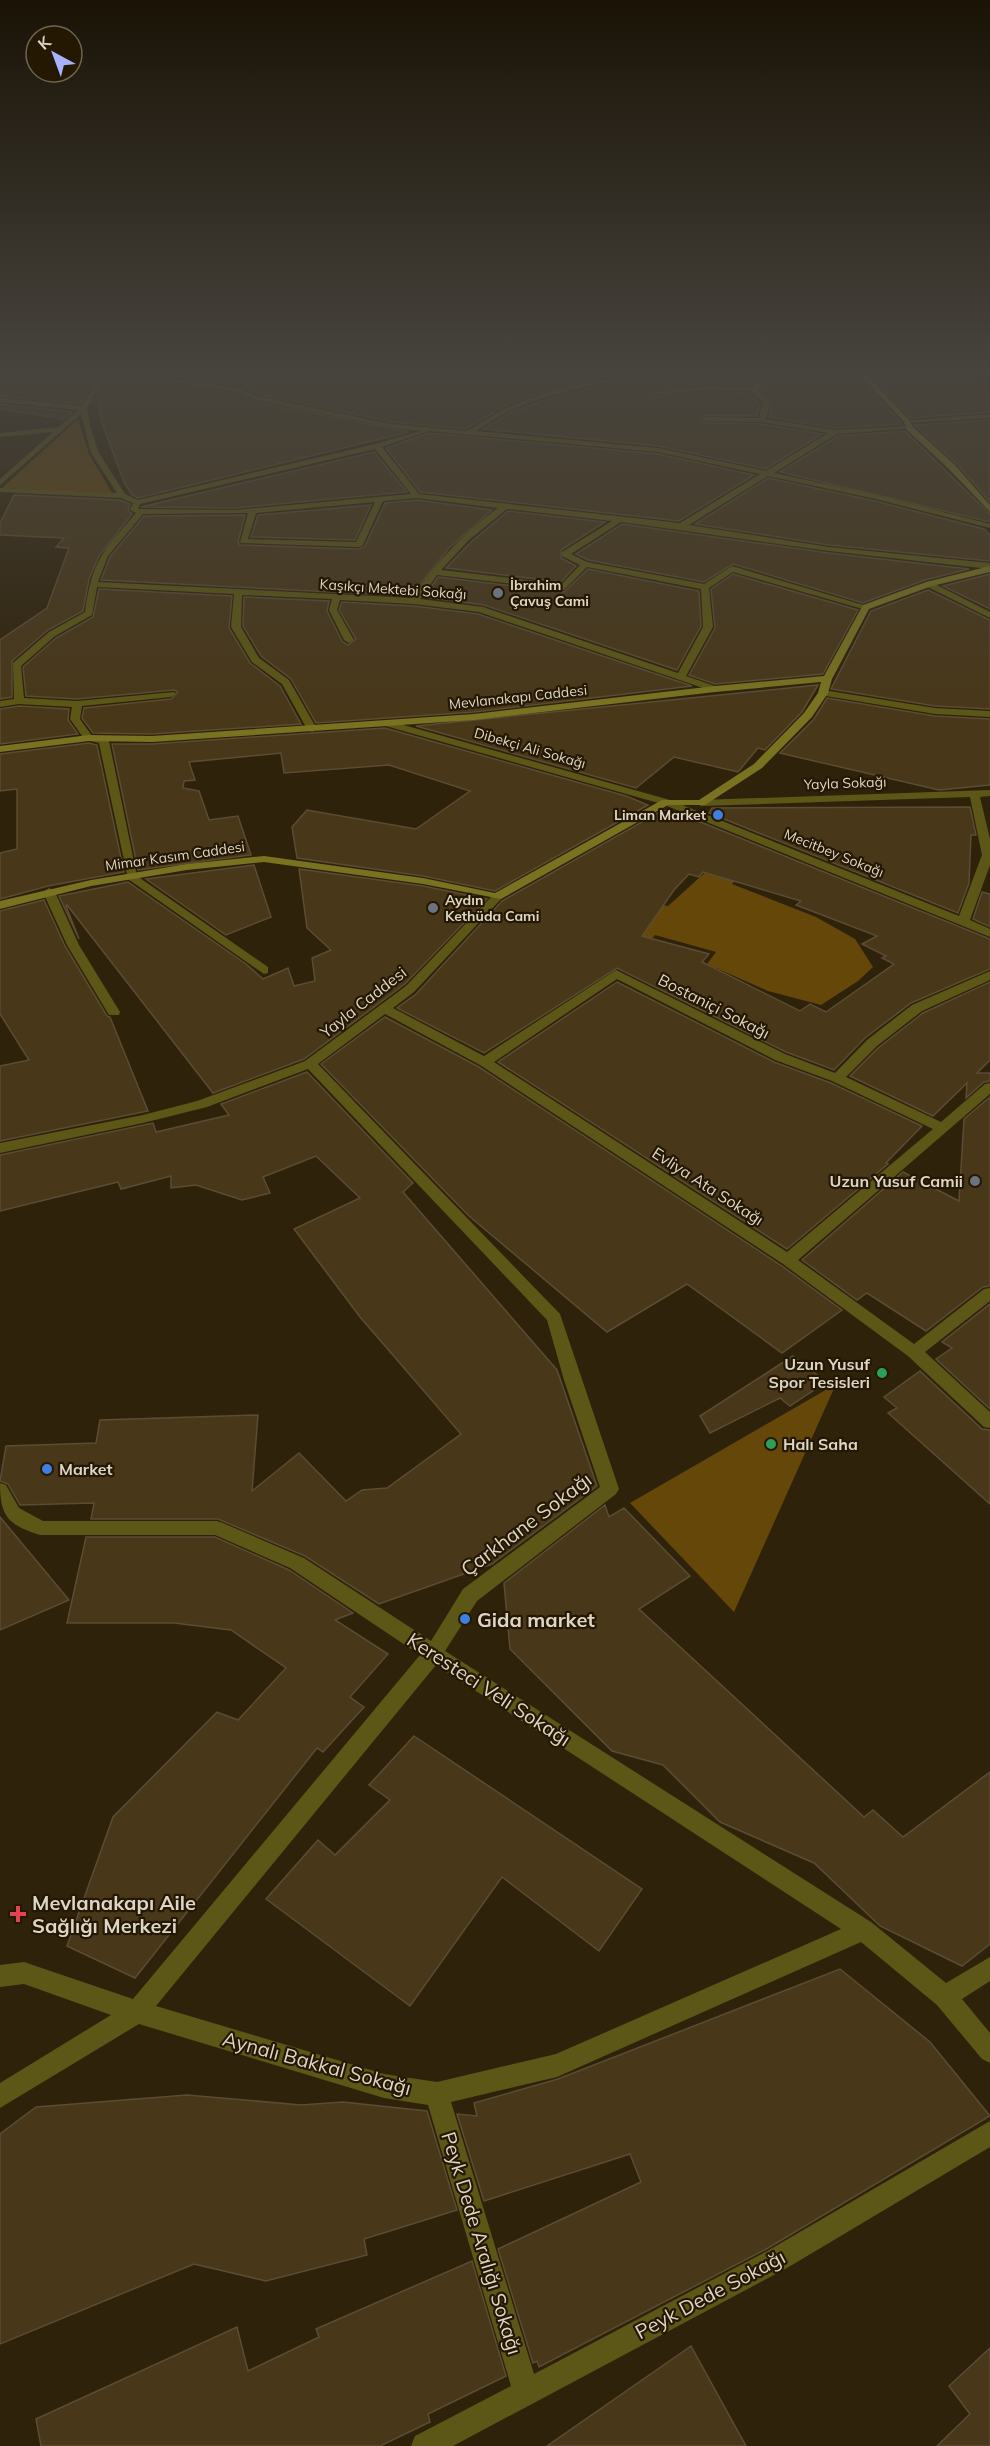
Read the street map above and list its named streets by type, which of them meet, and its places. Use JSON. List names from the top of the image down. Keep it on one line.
{"streets":{"street":["Kaşıkçı Mektebi Sokağı","Mevlanakapı Caddesi","Dibekçi Ali Sokağı","Yayla Sokağı","Meсitbey Sokağı","Mimar Kasım Caddesi","Yayla Caddesi","Bostaniçi Sokağı","Evliya Ata Sokağı","Çarkhane Sokağı","Keresteci Veli Sokağı","Aynalı Bakkal Sokağı","Peyk Dede Aralığı Sokağı","Peyk Dede Sokağı"]},"crossings":[["Kaşıkçı Mektebi Sokağı","Mevlanakapı Caddesi"],["Mevlanakapı Caddesi","Dibekçi Ali Sokağı"],["Dibekçi Ali Sokağı","Meсitbey Sokağı"],["Dibekçi Ali Sokağı","Yayla Caddesi"],["Yayla Sokağı","Yayla Caddesi"],["Meсitbey Sokağı","Yayla Caddesi"],["Mimar Kasım Caddesi","Yayla Caddesi"],["Yayla Caddesi","Evliya Ata Sokağı"],["Yayla Caddesi","Çarkhane Sokağı"],["Bostaniçi Sokağı","Evliya Ata Sokağı"],["Çarkhane Sokağı","Keresteci Veli Sokağı"],["Çarkhane Sokağı","Aynalı Bakkal Sokağı"],["Keresteci Veli Sokağı","Aynalı Bakkal Sokağı"],["Aynalı Bakkal Sokağı","Peyk Dede Aralığı Sokağı"],["Peyk Dede Aralığı Sokağı","Peyk Dede Sokağı"]],"places":{"other":["İbrahim Çavuş Cami","Liman Market","Aydın Kethüda Cami","Uzun Yusuf Camii","Uzun Yusuf Spor Tesisleri","Halı Saha","Market","Gida market"],"health":["Mevlanakapı Aile Sağlığı Merkezi"]},"north":"top left"}
